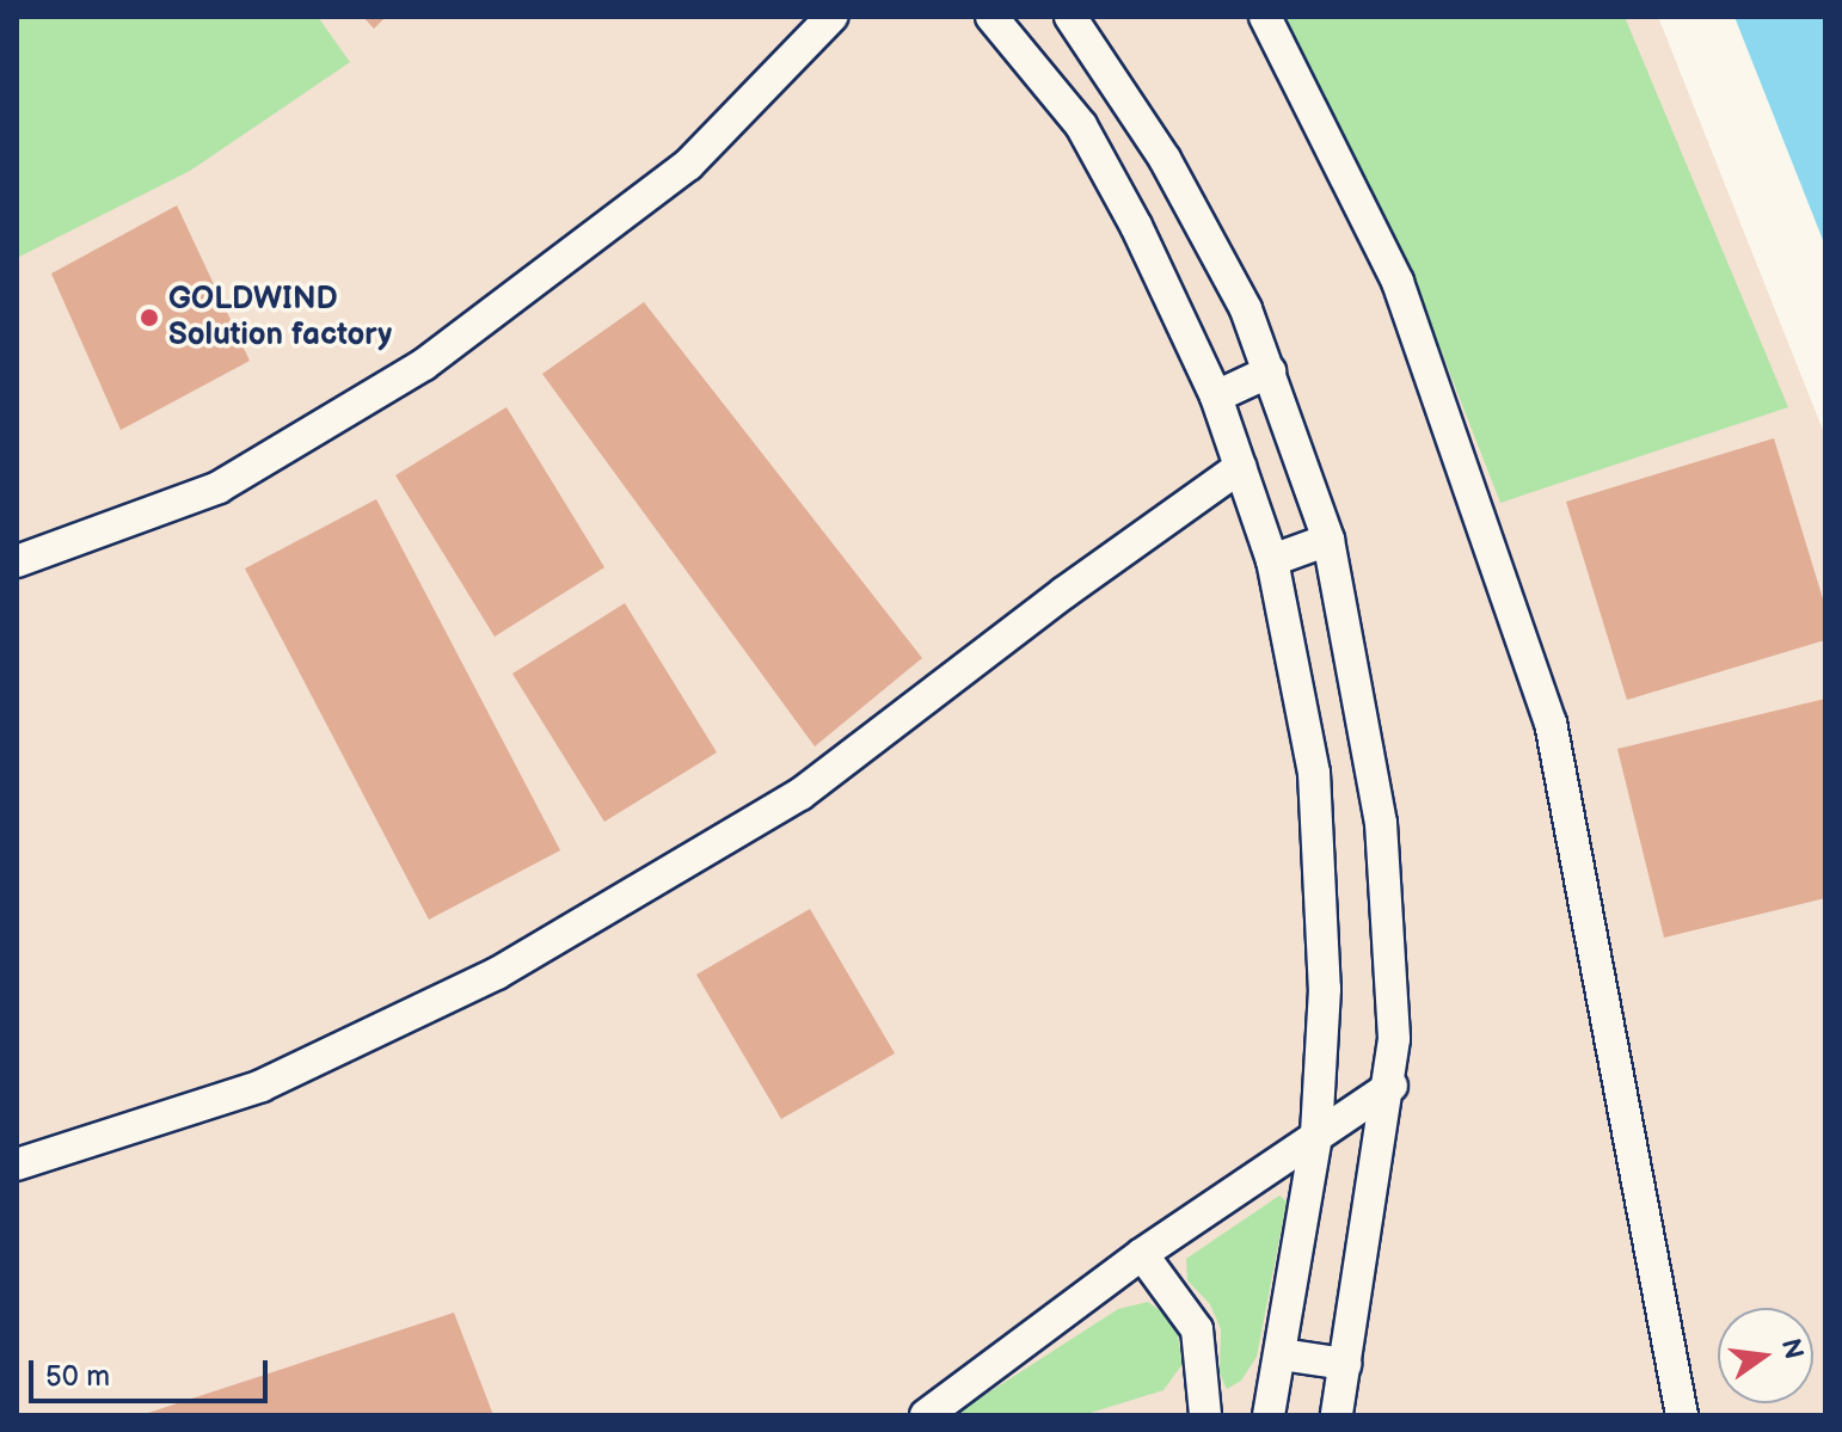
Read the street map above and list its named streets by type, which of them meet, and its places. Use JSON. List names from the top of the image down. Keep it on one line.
{"places":["GOLDWIND Solution factory"],"scale_bar":"50 m","north":"right"}
